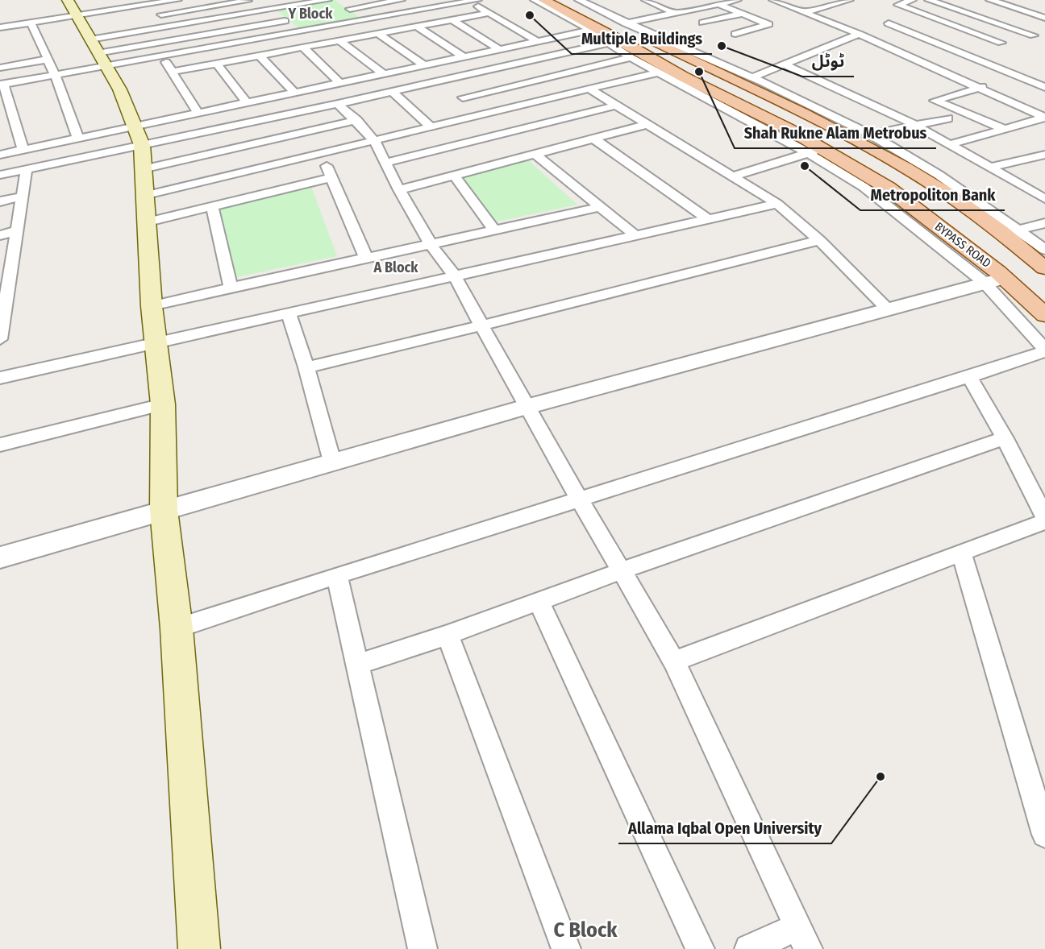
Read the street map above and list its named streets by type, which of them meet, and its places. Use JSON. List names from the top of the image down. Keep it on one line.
{"streets":{"main road":["BYPASS ROAD"]},"districts":["Y Block","A Block","C Block"],"places":["Multiple Buildings","ٹوٹل","Shah Rukne Alam Metrobus","Metropoliton Bank","Allama Iqbal Open University"]}
